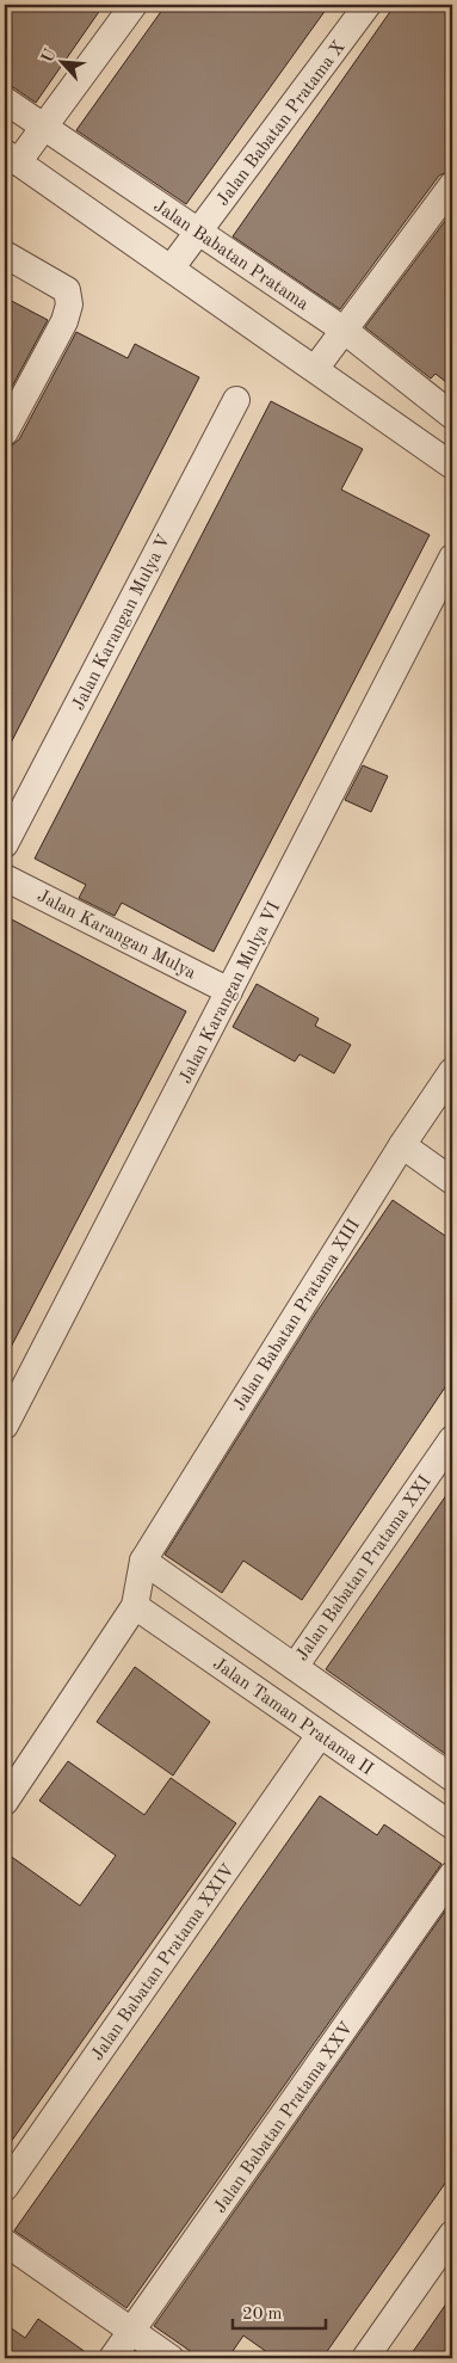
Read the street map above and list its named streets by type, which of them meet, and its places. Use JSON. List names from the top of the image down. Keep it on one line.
{"streets":{"street":["Jalan Babatan Pratama X","Jalan Babatan Pratama","Jalan Karangan Mulya V","Jalan Karangan Mulya","Jalan Karangan Mulya VI","Jalan Babatan Pratama XIII","Jalan Babatan Pratama XXI","Jalan Taman Pratama II","Jalan Babatan Pratama XXIV","Jalan Babatan Pratama XXV"]},"crossings":[["Jalan Babatan Pratama X","Jalan Babatan Pratama"],["Jalan Karangan Mulya","Jalan Karangan Mulya VI"],["Jalan Taman Pratama II","Jalan Babatan Pratama XXIV"]],"scale_bar":"20 m","north":"top left"}
